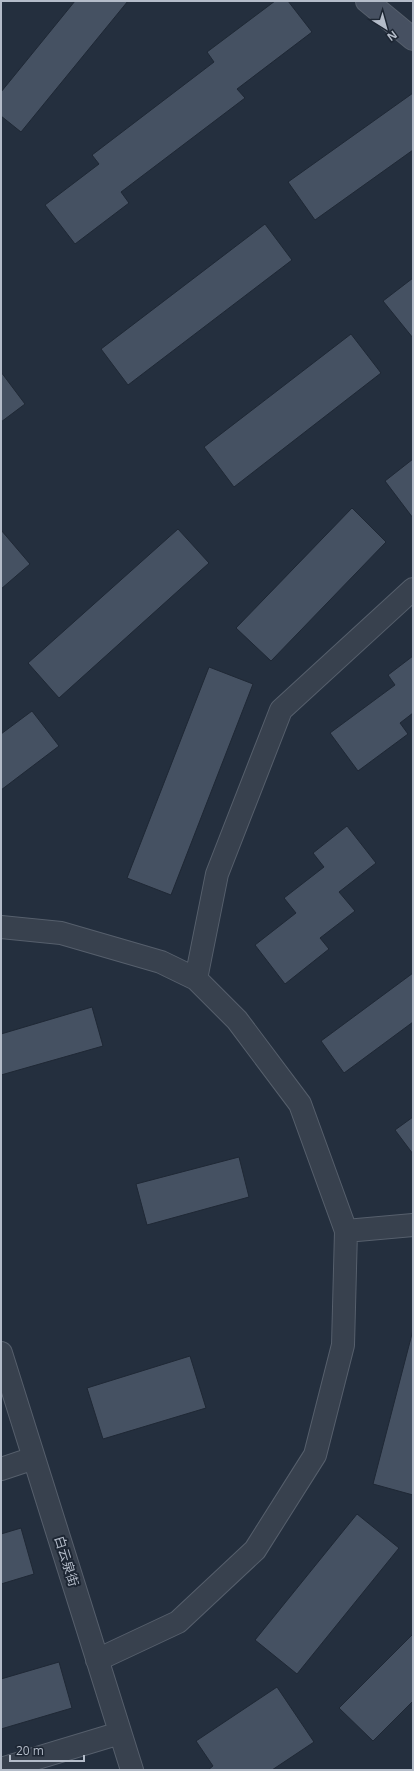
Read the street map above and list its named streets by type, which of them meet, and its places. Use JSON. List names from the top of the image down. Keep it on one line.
{"streets":{"street":["白云泉街"]},"scale_bar":"20 m","north":"bottom right"}
